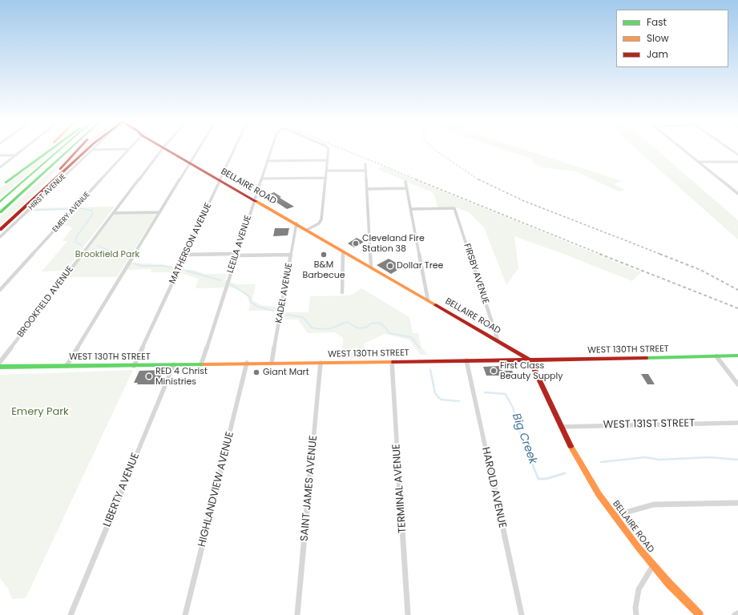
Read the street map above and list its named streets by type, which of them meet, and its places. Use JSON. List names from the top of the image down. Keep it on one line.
{"streets":{"main road":["BELLAIRE ROAD","WEST 130TH STREET"],"street":["HIRST AVENUE","EMERY AVENUE","MATHERSON AVENUE","LEEILA AVENUE","FIRSBY AVENUE","KADEL AVENUE","BROOKFIELD AVENUE","WEST 131ST STREET","HAROLD AVENUE","SAINT JAMES AVENUE","TERMINAL AVENUE","HIGHLANDVIEW AVENUE","LIBERTY AVENUE"]},"crossings":[["BELLAIRE ROAD","MATHERSON AVENUE"],["BELLAIRE ROAD","LEEILA AVENUE"],["BELLAIRE ROAD","FIRSBY AVENUE"],["BELLAIRE ROAD","KADEL AVENUE"],["BELLAIRE ROAD","WEST 130TH STREET"],["BELLAIRE ROAD","WEST 131ST STREET"],["MATHERSON AVENUE","WEST 130TH STREET"],["LEEILA AVENUE","WEST 130TH STREET"],["KADEL AVENUE","WEST 130TH STREET"],["WEST 130TH STREET","HAROLD AVENUE"],["WEST 130TH STREET","SAINT JAMES AVENUE"],["WEST 130TH STREET","TERMINAL AVENUE"],["WEST 130TH STREET","HIGHLANDVIEW AVENUE"],["WEST 130TH STREET","LIBERTY AVENUE"]],"water":["Big Creek"],"parks":["Brookfield Park","Emery Park"],"places":["Cleveland Fire Station 38","B&M Barbecue","Dollar Tree","First Class Beauty Supply","Giant Mart","RED 4 Christ Ministries"],"legend":["Fast","Slow","Jam"]}
